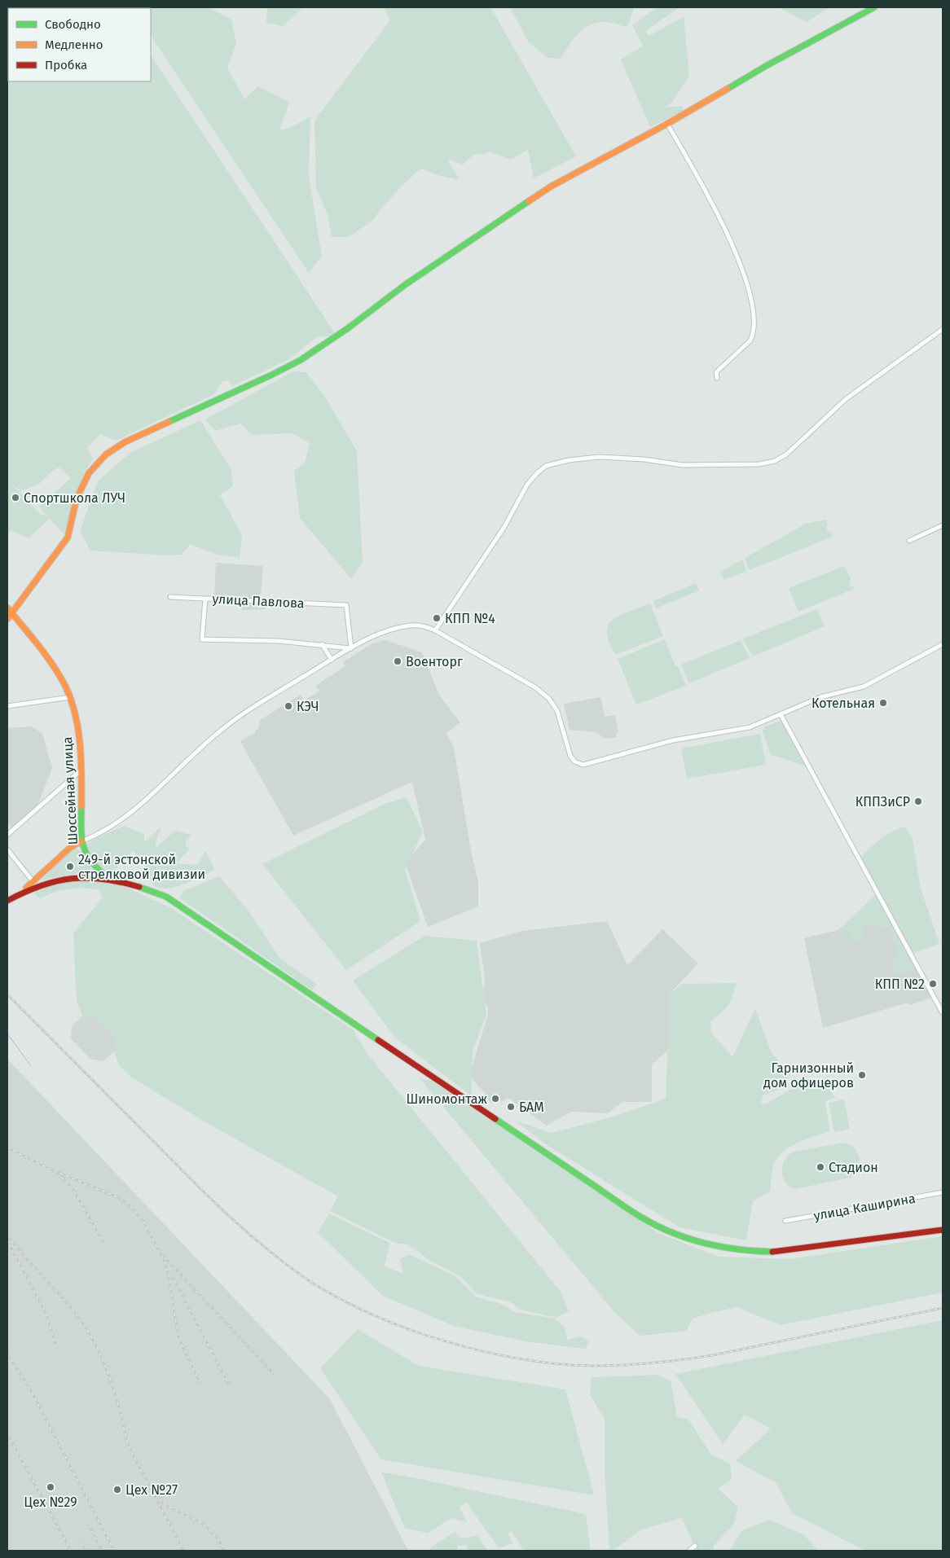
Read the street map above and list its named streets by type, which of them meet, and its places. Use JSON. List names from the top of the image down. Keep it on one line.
{"streets":{"main road":["Шоссейная улица"],"street":["улица Павлова","улица Каширина"]},"places":["Спортшкола ЛУЧ","КПП №4","Военторг","Котельная","КЭЧ","КППЗиСР","249-й эстонской стрелковой дивизии","КПП №2","Гарнизонный дом офицеров","Шиномонтаж","БАМ","Стадион","Цех №29","Цех №27"],"legend":["Свободно","Медленно","Пробка"]}
